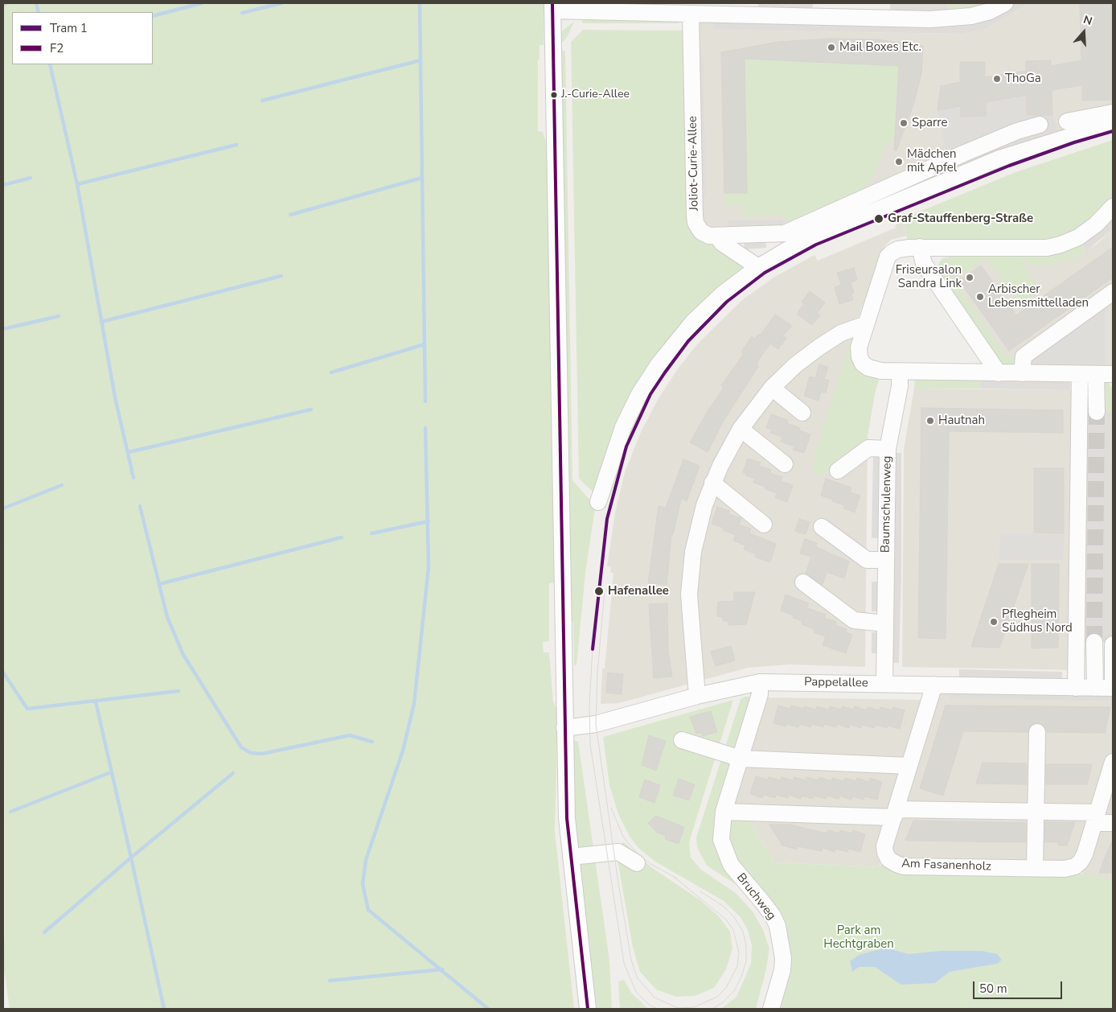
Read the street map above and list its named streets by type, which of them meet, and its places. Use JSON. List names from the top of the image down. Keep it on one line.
{"streets":{"street":["Joliot-Curie-Allee","Baumschulenweg","Pappelallee","Am Fasanenholz","Bruchweg"]},"crossings":[["Baumschulenweg","Pappelallee"],["Pappelallee","Am Fasanenholz"],["Pappelallee","Bruchweg"]],"parks":["Park am Hechtgraben"],"places":["Mail Boxes Etc.","ThoGa","J.-Curie-Allee","Sparre","Mädchen mit Apfel","Graf-Stauffenberg-Straße","Friseursalon Sandra Link","Arbischer Lebensmittelladen","Hautnah","Hafenallee","Pflegheim Südhus Nord"],"lines":["transit line F2","tram line 1"],"legend":["Tram 1","F2"],"scale_bar":"50 m","north":"top"}
